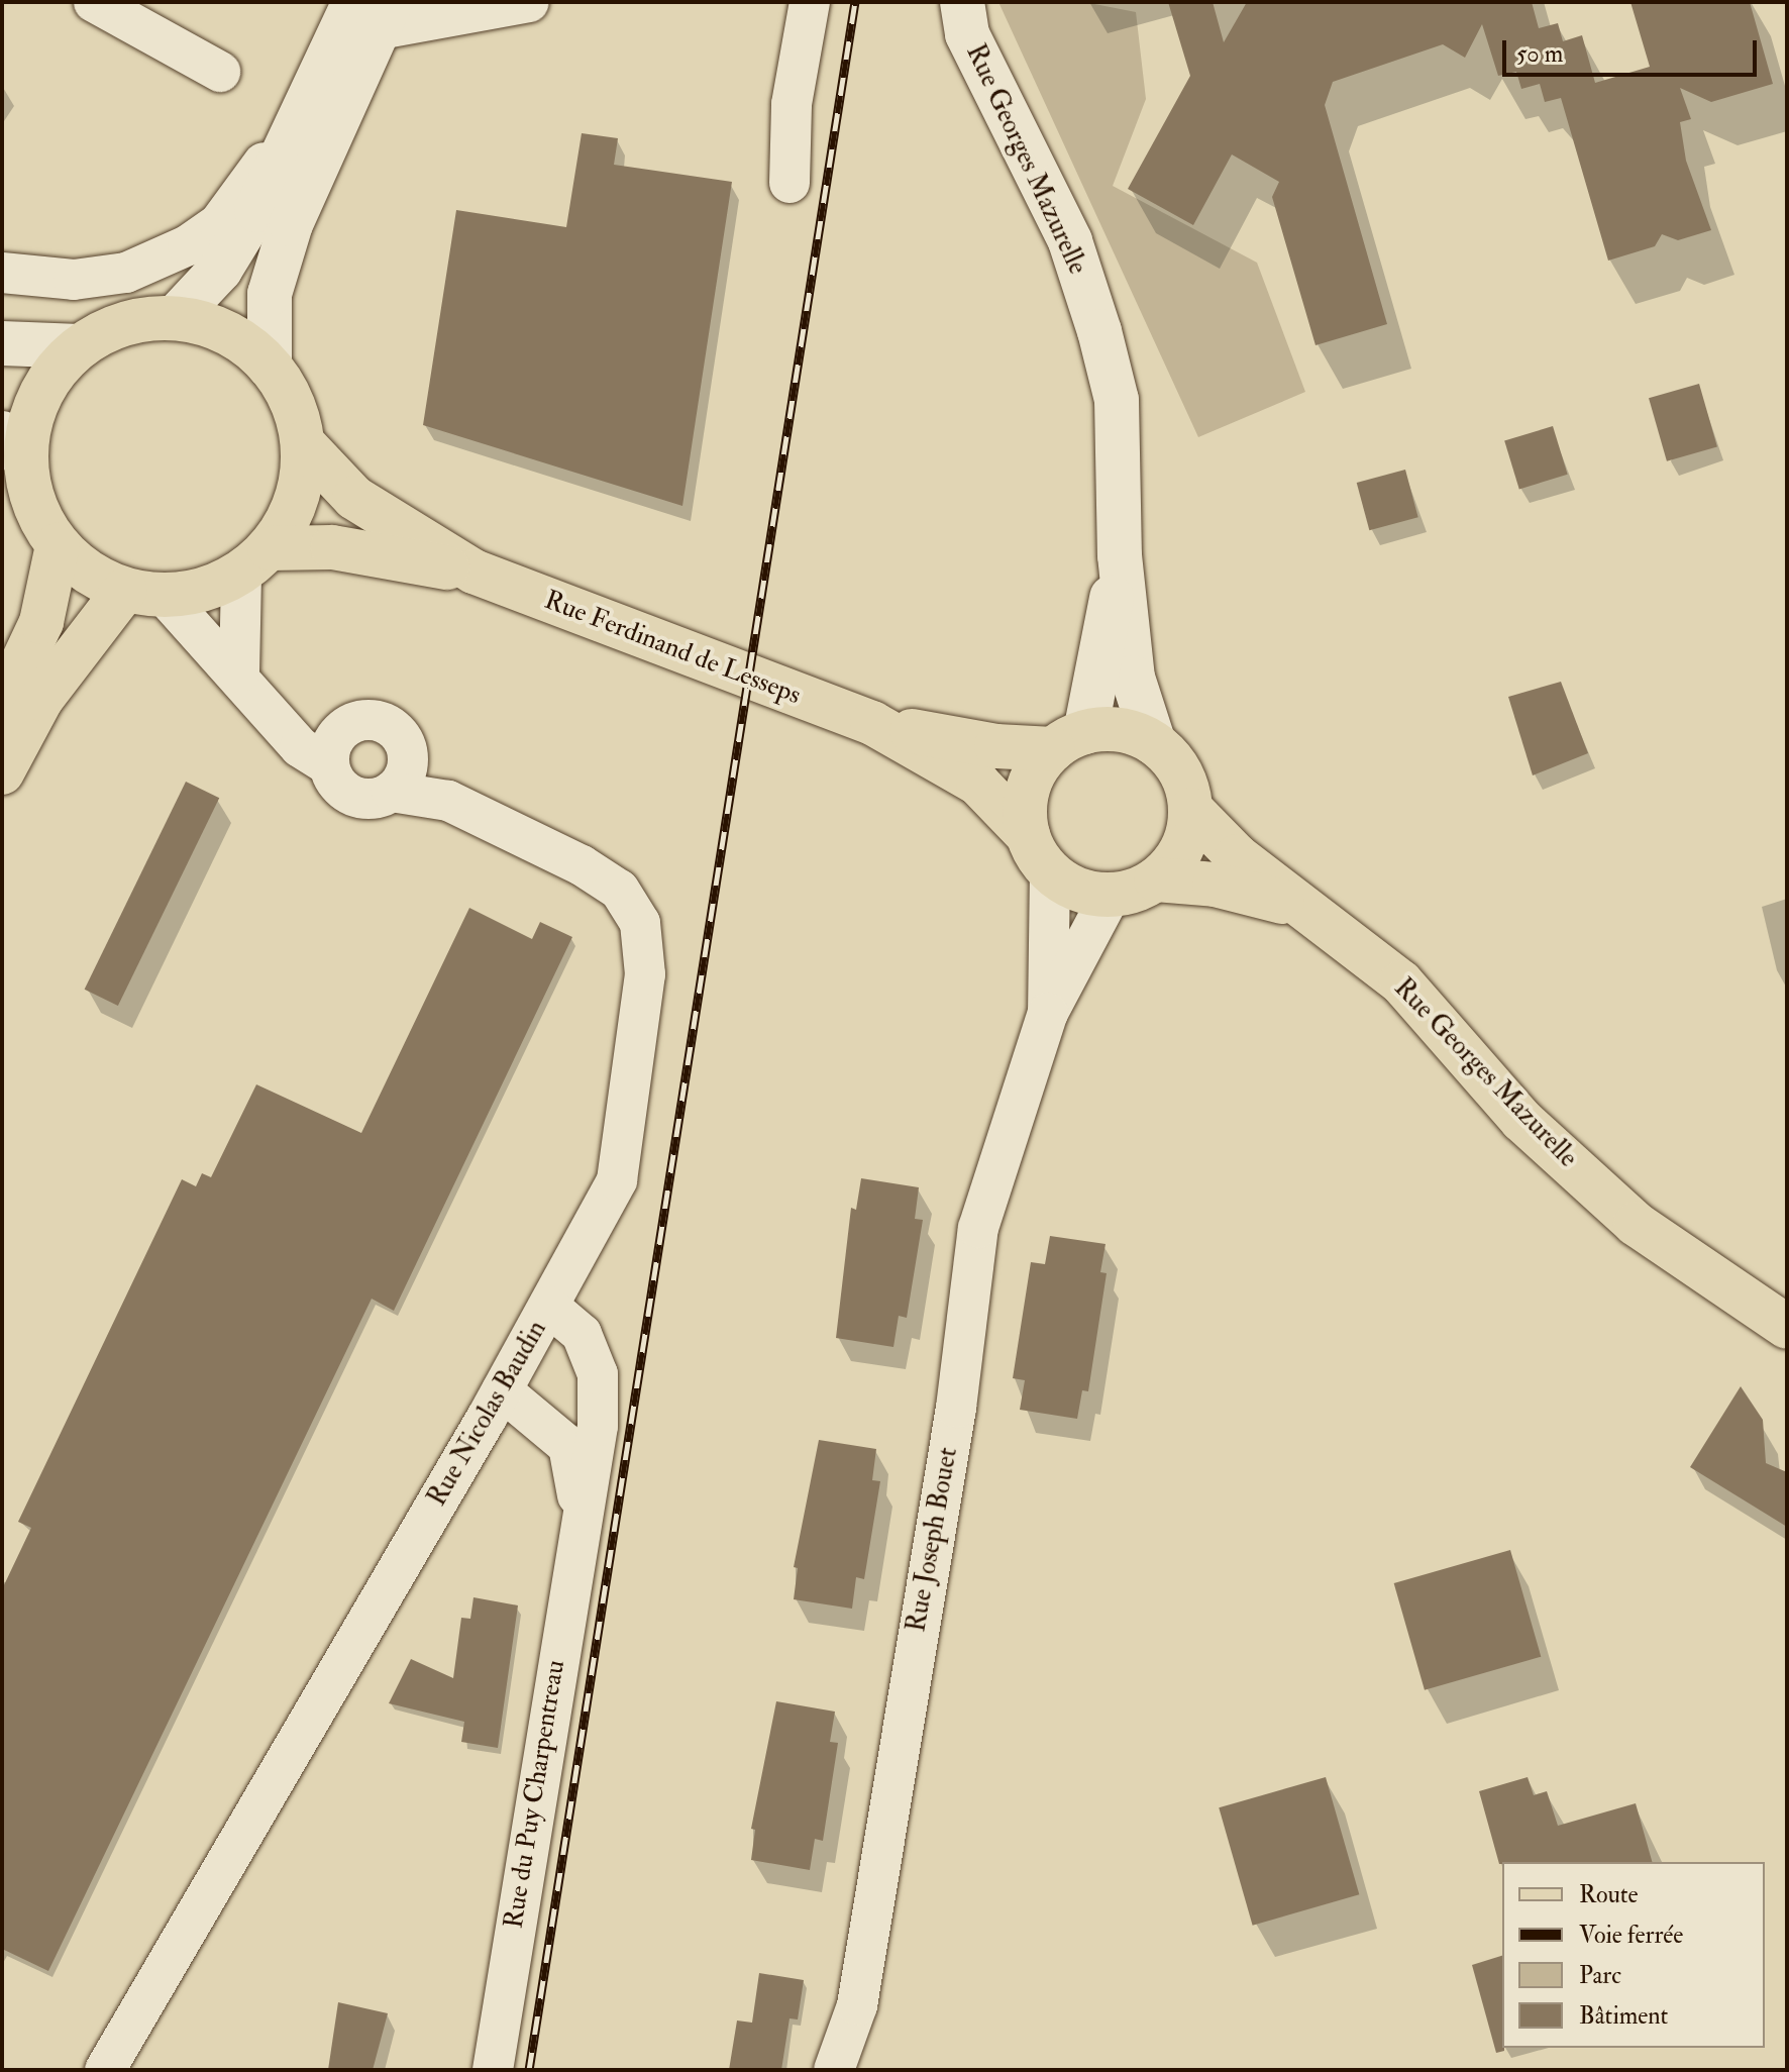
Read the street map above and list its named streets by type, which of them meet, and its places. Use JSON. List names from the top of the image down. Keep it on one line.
{"streets":{"main road":["Rue Georges Mazurelle","Rue Ferdinand de Lesseps"],"street":["Rue Nicolas Baudin","Rue Joseph Bouet","Rue du Puy Charpentreau"]},"crossings":[["Rue Georges Mazurelle","Rue Ferdinand de Lesseps"],["Rue Georges Mazurelle","Rue Joseph Bouet"],["Rue Ferdinand de Lesseps","Rue Joseph Bouet"],["Rue Nicolas Baudin","Rue du Puy Charpentreau"]],"legend":["Route","Voie ferrée","Parc","Bâtiment"],"scale_bar":"50 m"}
